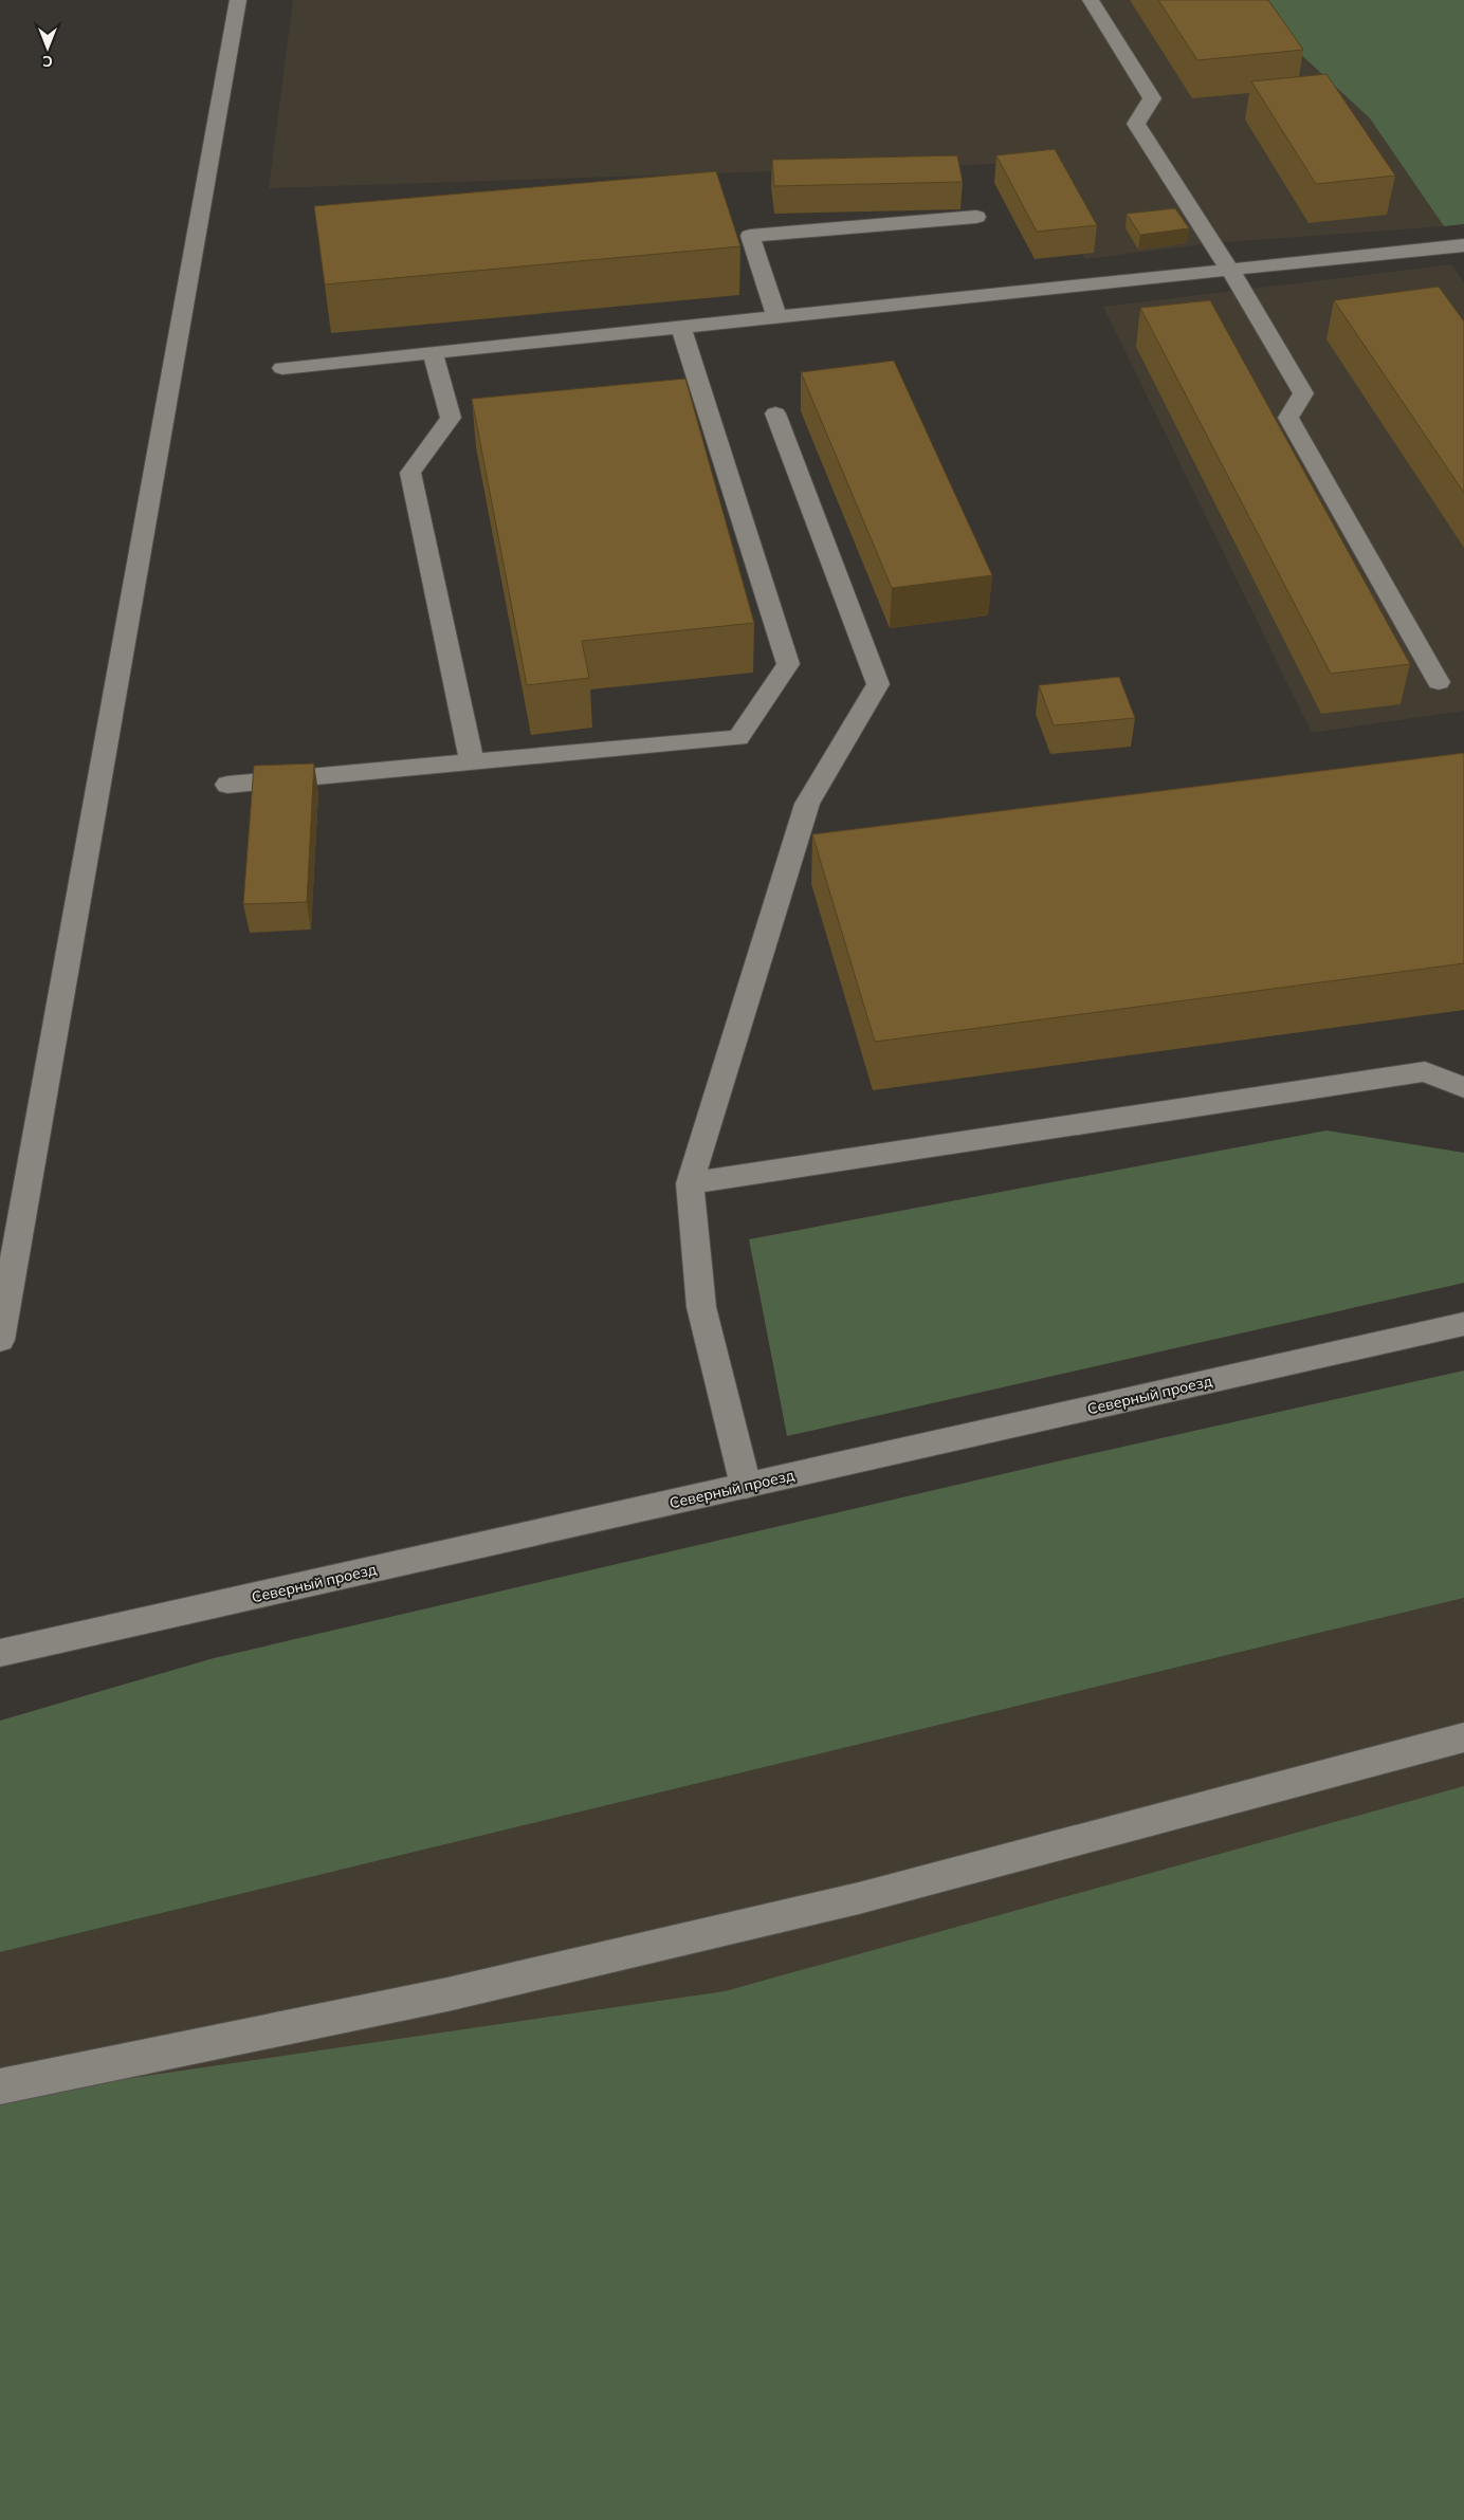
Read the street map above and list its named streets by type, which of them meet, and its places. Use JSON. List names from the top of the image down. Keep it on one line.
{"streets":{"street":["Северный проезд"]},"north":"bottom"}
